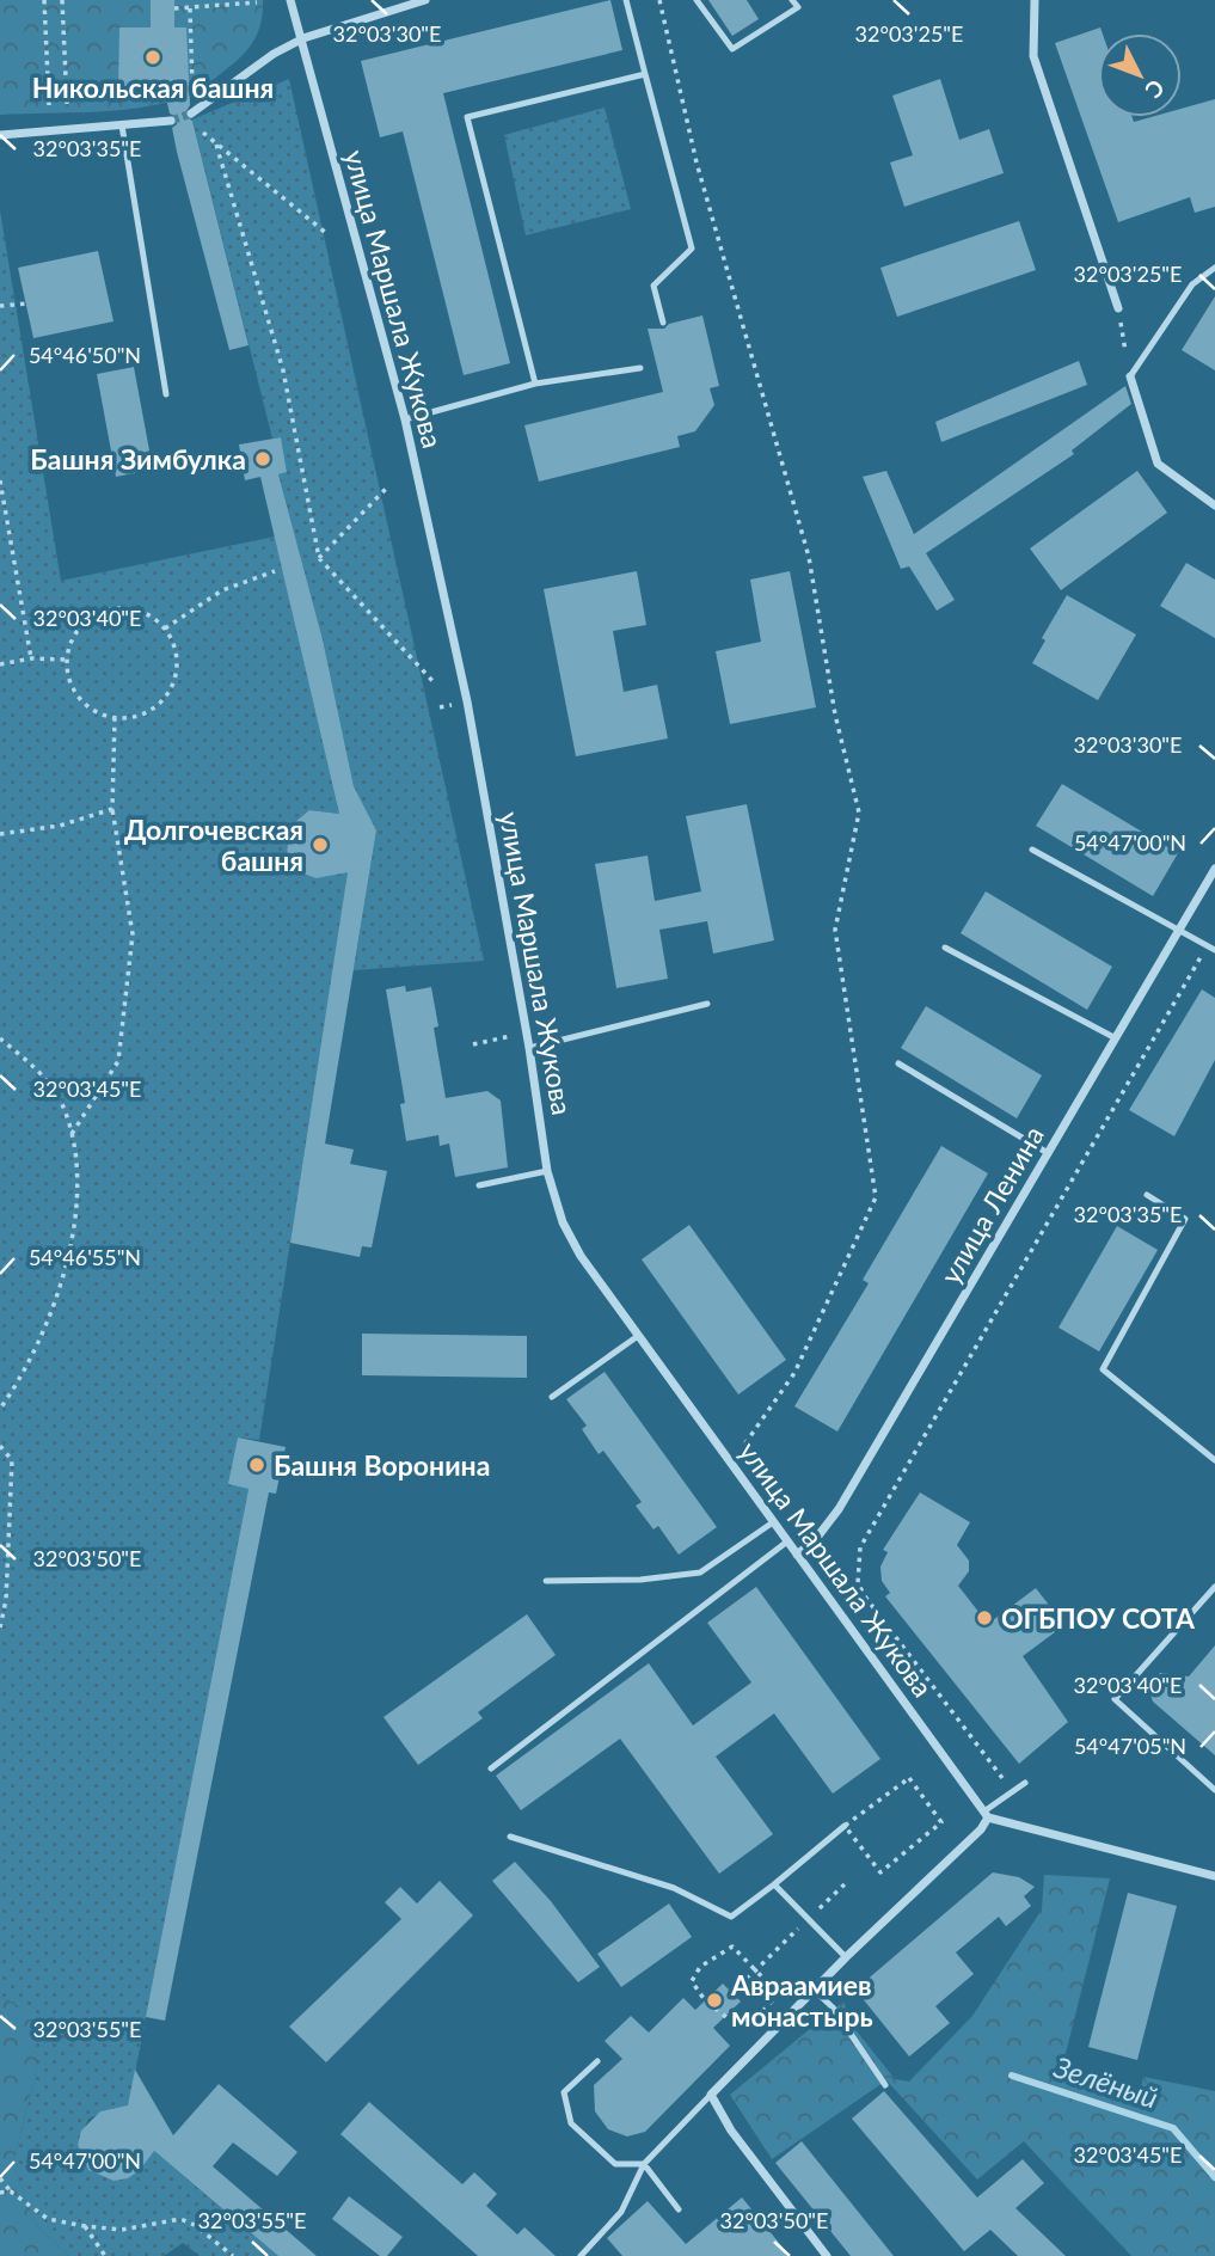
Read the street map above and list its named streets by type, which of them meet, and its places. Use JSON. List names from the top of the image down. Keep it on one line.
{"streets":{"street":["улица Маршала Жукова","улица Ленина"]},"crossings":[["улица Маршала Жукова","улица Ленина"]],"water":["Зелёный"],"places":["Никольская башня","Башня Зимбулка","Долгочевская башня","Башня Воронина","ОГБПОУ СОТА","Авраамиев монастырь"],"north":"bottom right","coordinates":["32°03'25\"E","32°03'30\"E","32°03'35\"E","54°46'50\"N","32°03'40\"E","54°47'00\"N","32°03'45\"E","54°46'55\"N","32°03'50\"E","54°47'05\"N","32°03'55\"E"]}
